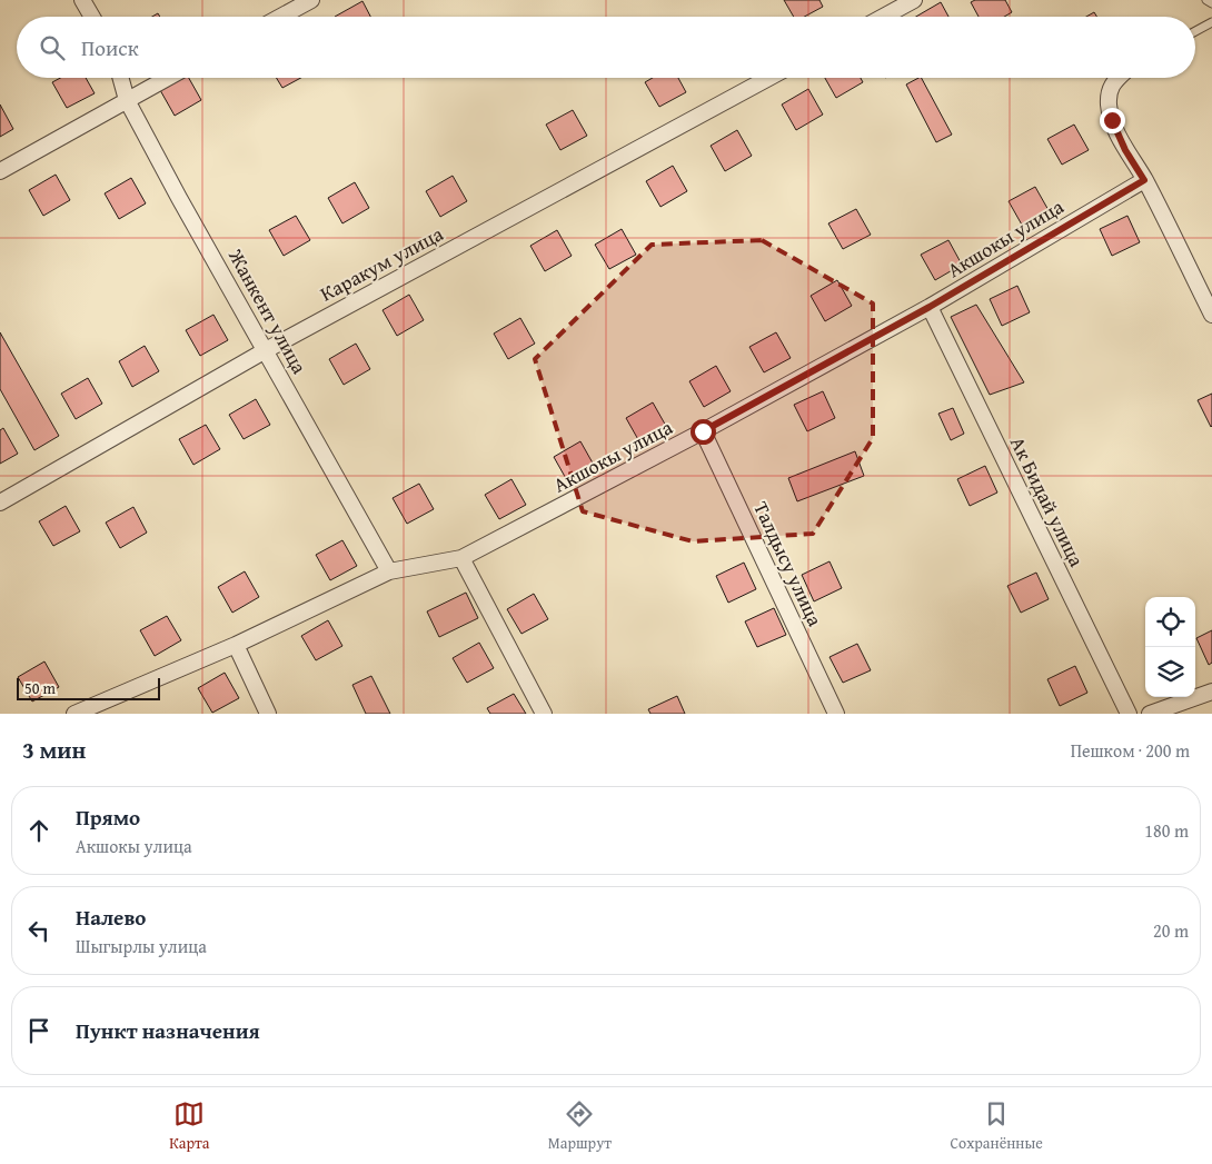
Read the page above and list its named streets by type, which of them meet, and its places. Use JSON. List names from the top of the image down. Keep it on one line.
{"streets":{"street":["Акшокы улица","Каракум улица","Жанкент улица","Ак Бидай улица","Талдысу улица"]},"crossings":[["Акшокы улица","Жанкент улица"],["Акшокы улица","Ак Бидай улица"],["Акшокы улица","Талдысу улица"],["Каракум улица","Жанкент улица"]],"scale_bar":"50 m","page":{"search":"Поиск","scale":"50 m","heading":["3 мин","Пешком · 200 m"],"list":[["Прямо","Акшокы улица","180 m"],["Налево","Шыгырлы улица","20 m"],"Пункт назначения"],"nav":["Карта","Маршрут","Сохранённые"]}}
